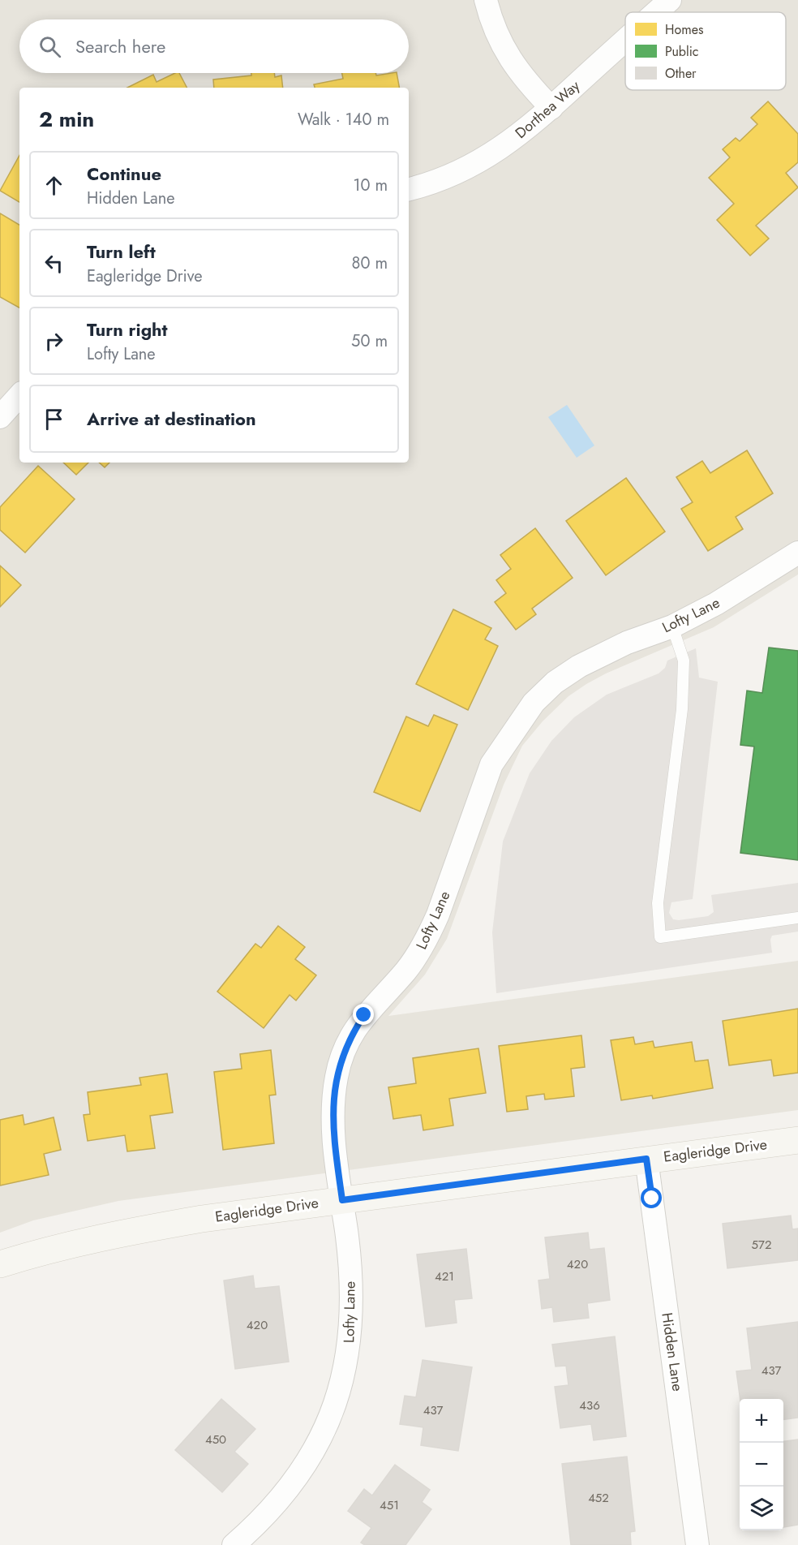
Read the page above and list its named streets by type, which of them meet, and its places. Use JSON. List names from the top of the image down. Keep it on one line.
{"streets":{"main road":["Eagleridge Drive"],"street":["Dorthea Way","Lofty Lane","Hidden Lane"]},"crossings":[["Lofty Lane","Eagleridge Drive"],["Eagleridge Drive","Hidden Lane"]],"house_numbers":["572","420","421","420","437","436","437","450","452","451"],"legend":["Homes","Public","Other"],"page":{"search":"Search here","heading":["2 min","Walk · 140 m"],"list":[["Continue","Hidden Lane","10 m"],["Turn left","Eagleridge Drive","80 m"],["Turn right","Lofty Lane","50 m"],"Arrive at destination"],"map_buttons":["+","−"]}}
